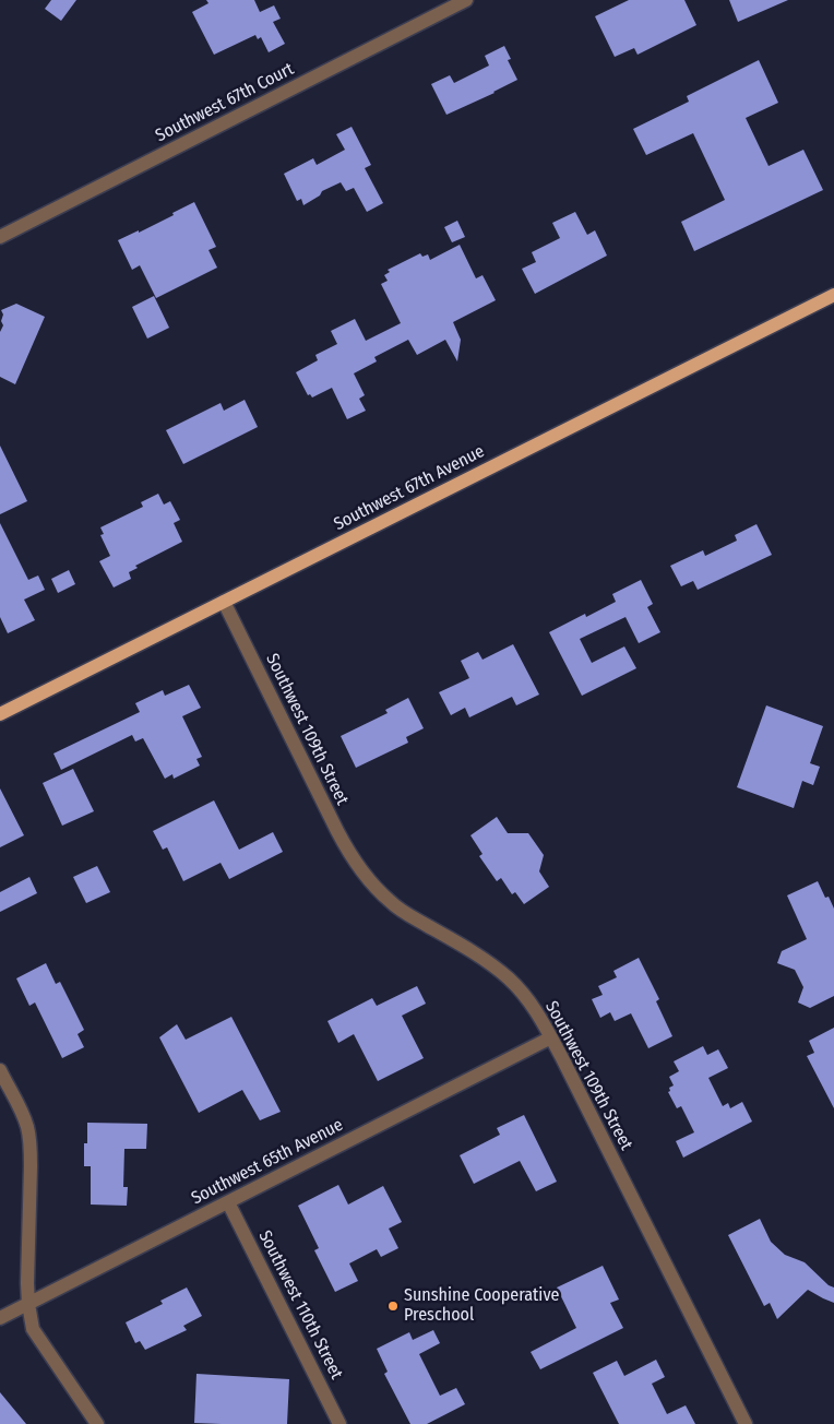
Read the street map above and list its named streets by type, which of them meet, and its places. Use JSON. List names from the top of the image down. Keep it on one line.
{"streets":{"main road":["Southwest 67th Avenue"],"street":["Southwest 67th Court","Southwest 109th Street","Southwest 65th Avenue","Southwest 110th Street"]},"crossings":[["Southwest 67th Avenue","Southwest 109th Street"],["Southwest 109th Street","Southwest 65th Avenue"],["Southwest 65th Avenue","Southwest 110th Street"]],"places":["Sunshine Cooperative Preschool"]}
